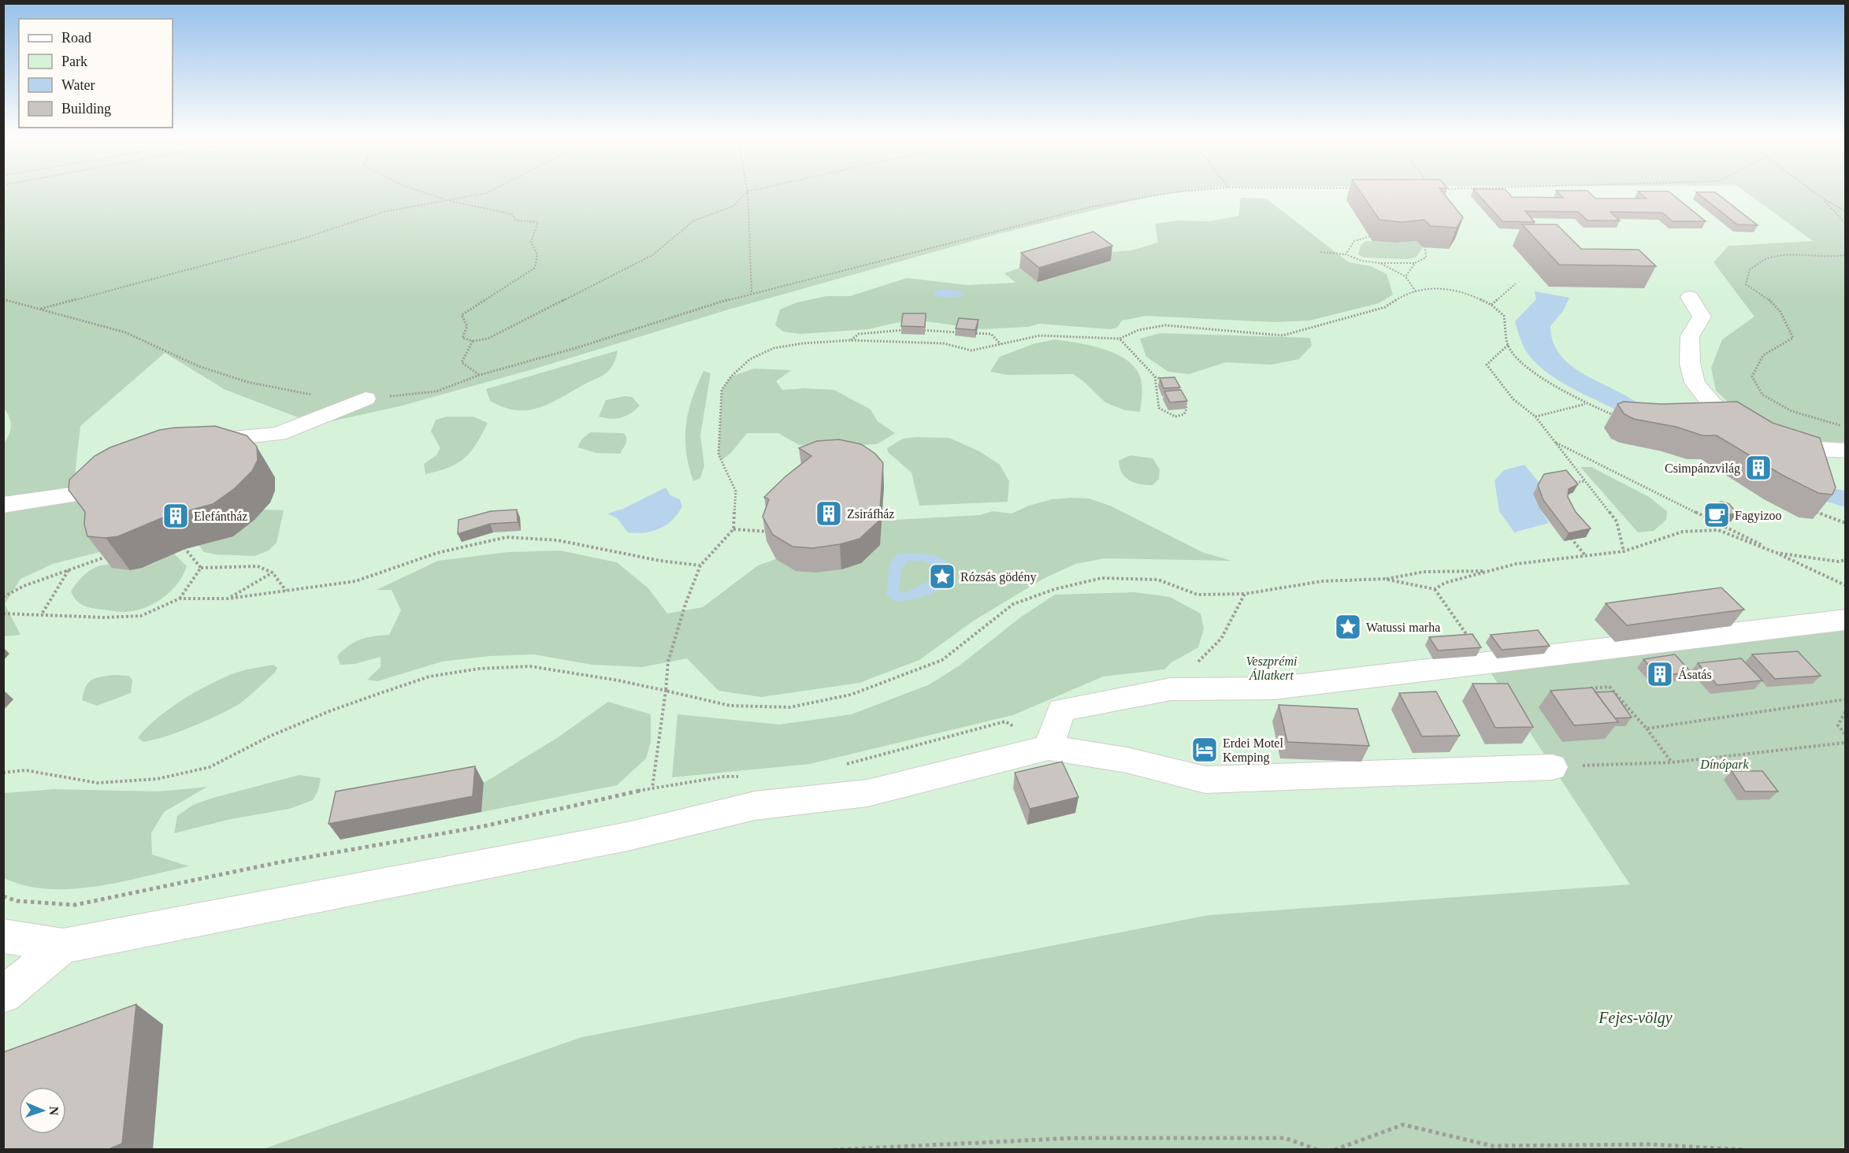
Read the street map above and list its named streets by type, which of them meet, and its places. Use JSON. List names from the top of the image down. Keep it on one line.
{"parks":["Veszprémi Állatkert","Dínópark","Fejes-völgy"],"places":{"building":["Csimpánzvilág","Zsiráfház","Elefántház","Ásatás"],"cafe":["Fagyizoo"],"place":["Rózsás gödény","Watussi marha"],"hotel":["Erdei Motel Kemping"]},"legend":["Road","Park","Water","Building"],"north":"right"}
